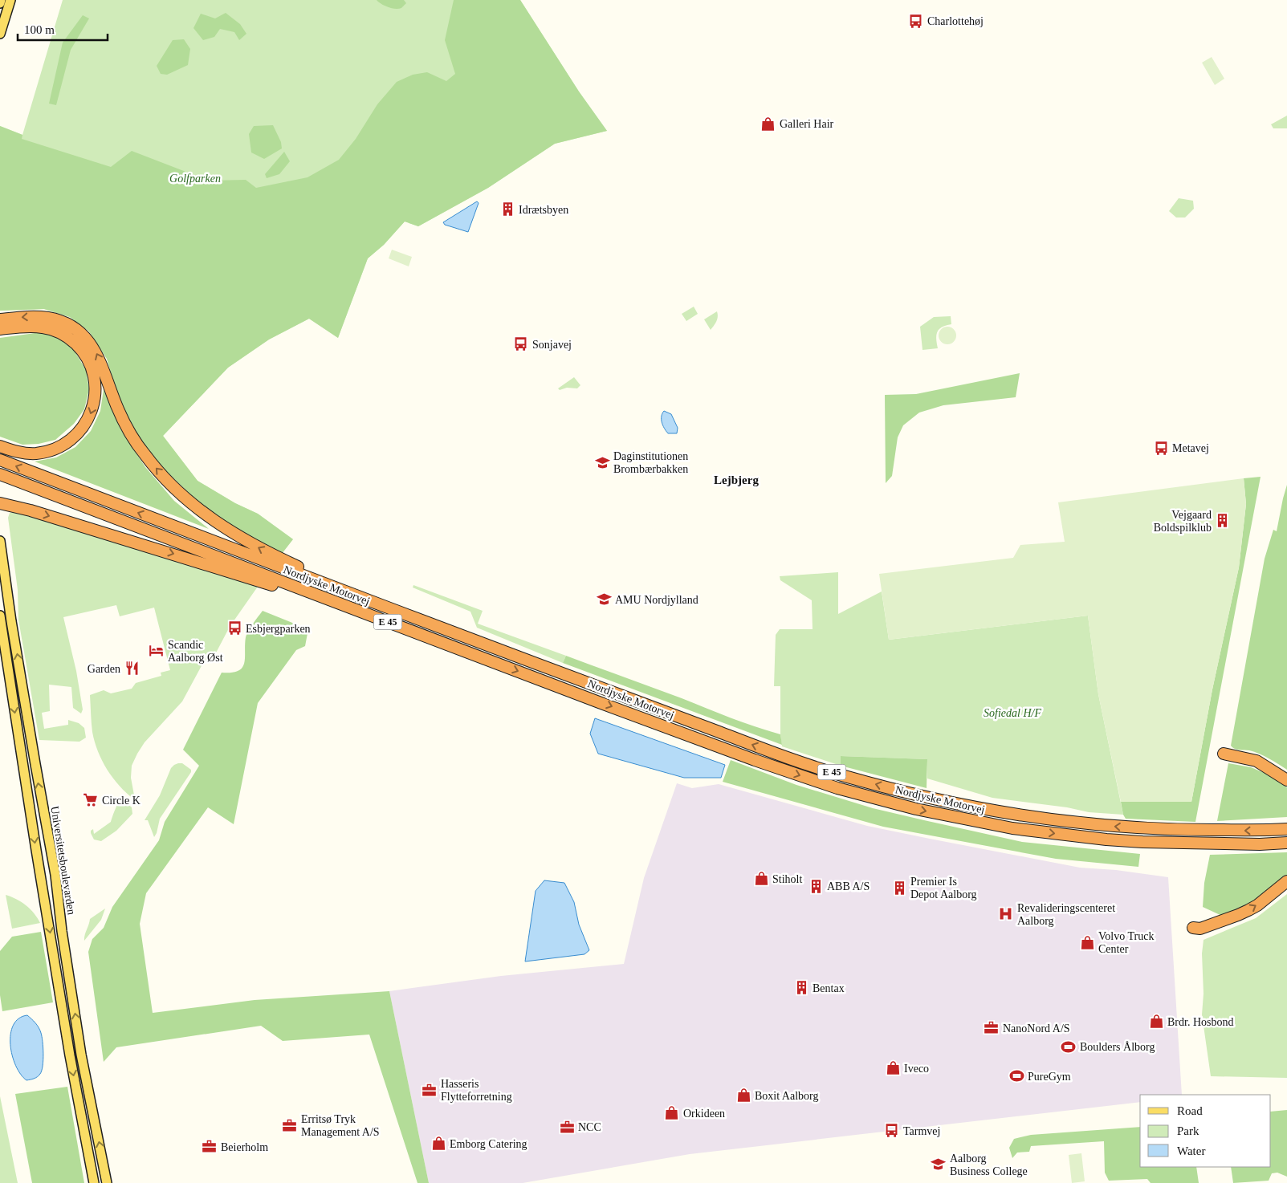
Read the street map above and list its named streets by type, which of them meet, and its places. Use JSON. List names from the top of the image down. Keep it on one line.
{"streets":{"highway":["Nordjyske Motorvej","E 45"],"main road":["Universitetsboulevarden"]},"districts":["Lejbjerg"],"parks":["Golfparken","Sofiedal H/F"],"places":{"bus stop":["Charlottehøj","Sonjavej","Metavej","Esbjergparken","Tarmvej"],"shop":["Galleri Hair","Stiholt","Volvo Truck Center","Brdr. Hosbond","Iveco","Boxit Aalborg","Orkideen","Emborg Catering"],"building":["Idrætsbyen","Vejgaard Boldspilklub","ABB A/S","Premier Is Depot Aalborg","Bentax"],"school or university":["Daginstitutionen Brombærbakken","AMU Nordjylland","Aalborg Business College"],"hotel":["Scandic Aalborg Øst"],"restaurant":["Garden"],"supermarket":["Circle K"],"hospital":["Revalideringscenteret Aalborg"],"office":["NanoNord A/S","Hasseris Flytteforretning","Erritsø Tryk Management A/S","NCC","Beierholm"],"sports":["Boulders Ålborg","PureGym"]},"legend":["Road","Park","Water"],"scale_bar":"100 m"}
